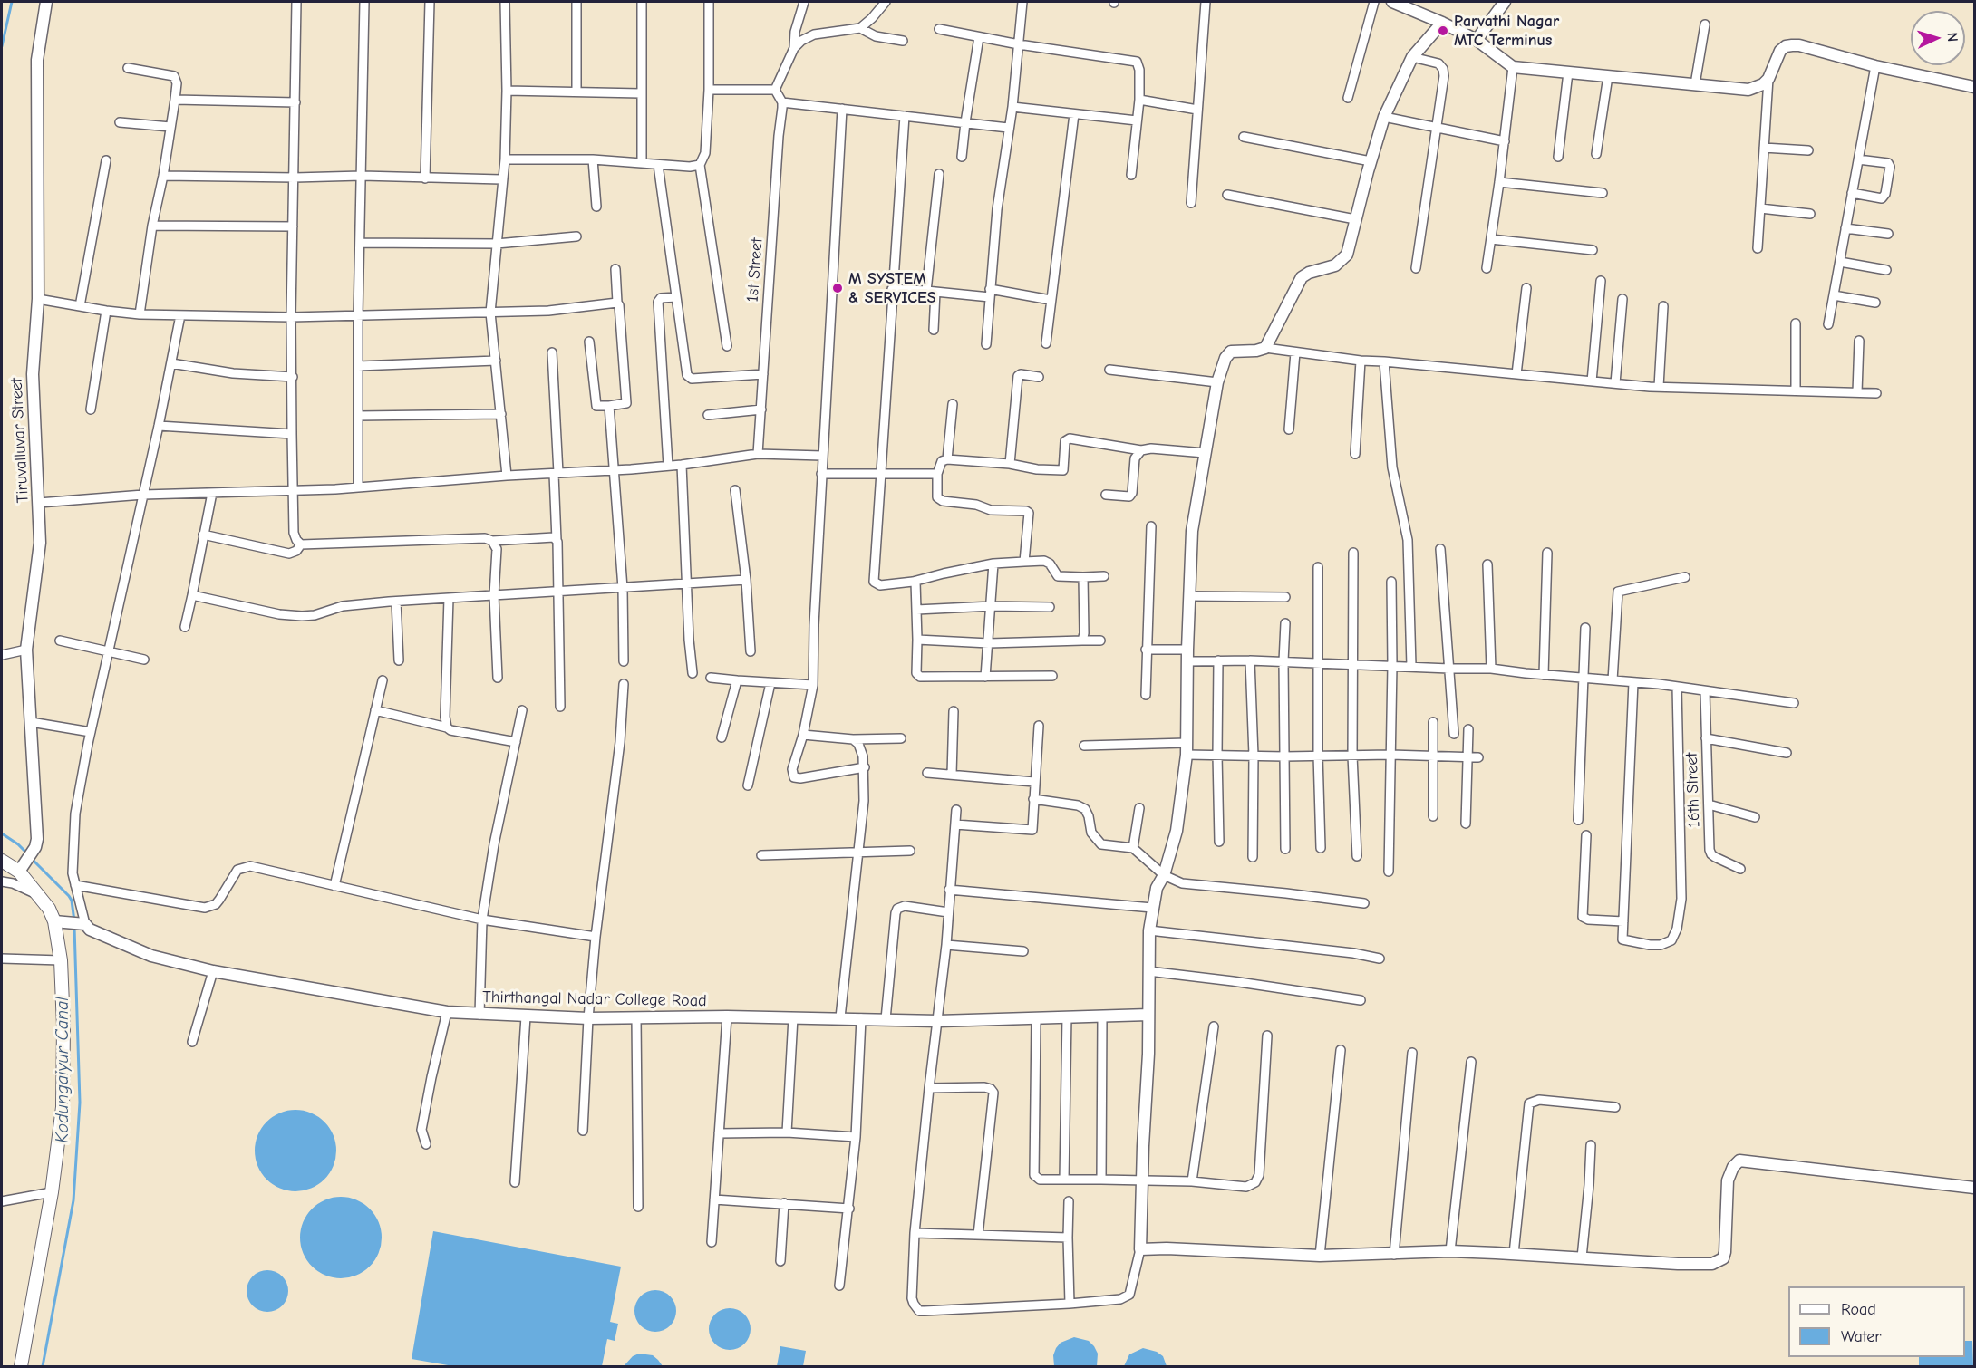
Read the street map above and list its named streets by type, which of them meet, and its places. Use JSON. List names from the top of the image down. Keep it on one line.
{"streets":{"street":["1st Street","Tiruvalluvar Street","16th Street","Thirthangal Nadar College Road"]},"water":["Kodungaiyur Canal"],"places":["Parvathi Nagar MTC Terminus","M SYSTEM & SERVICES"],"legend":["Road","Water"],"north":"right"}
